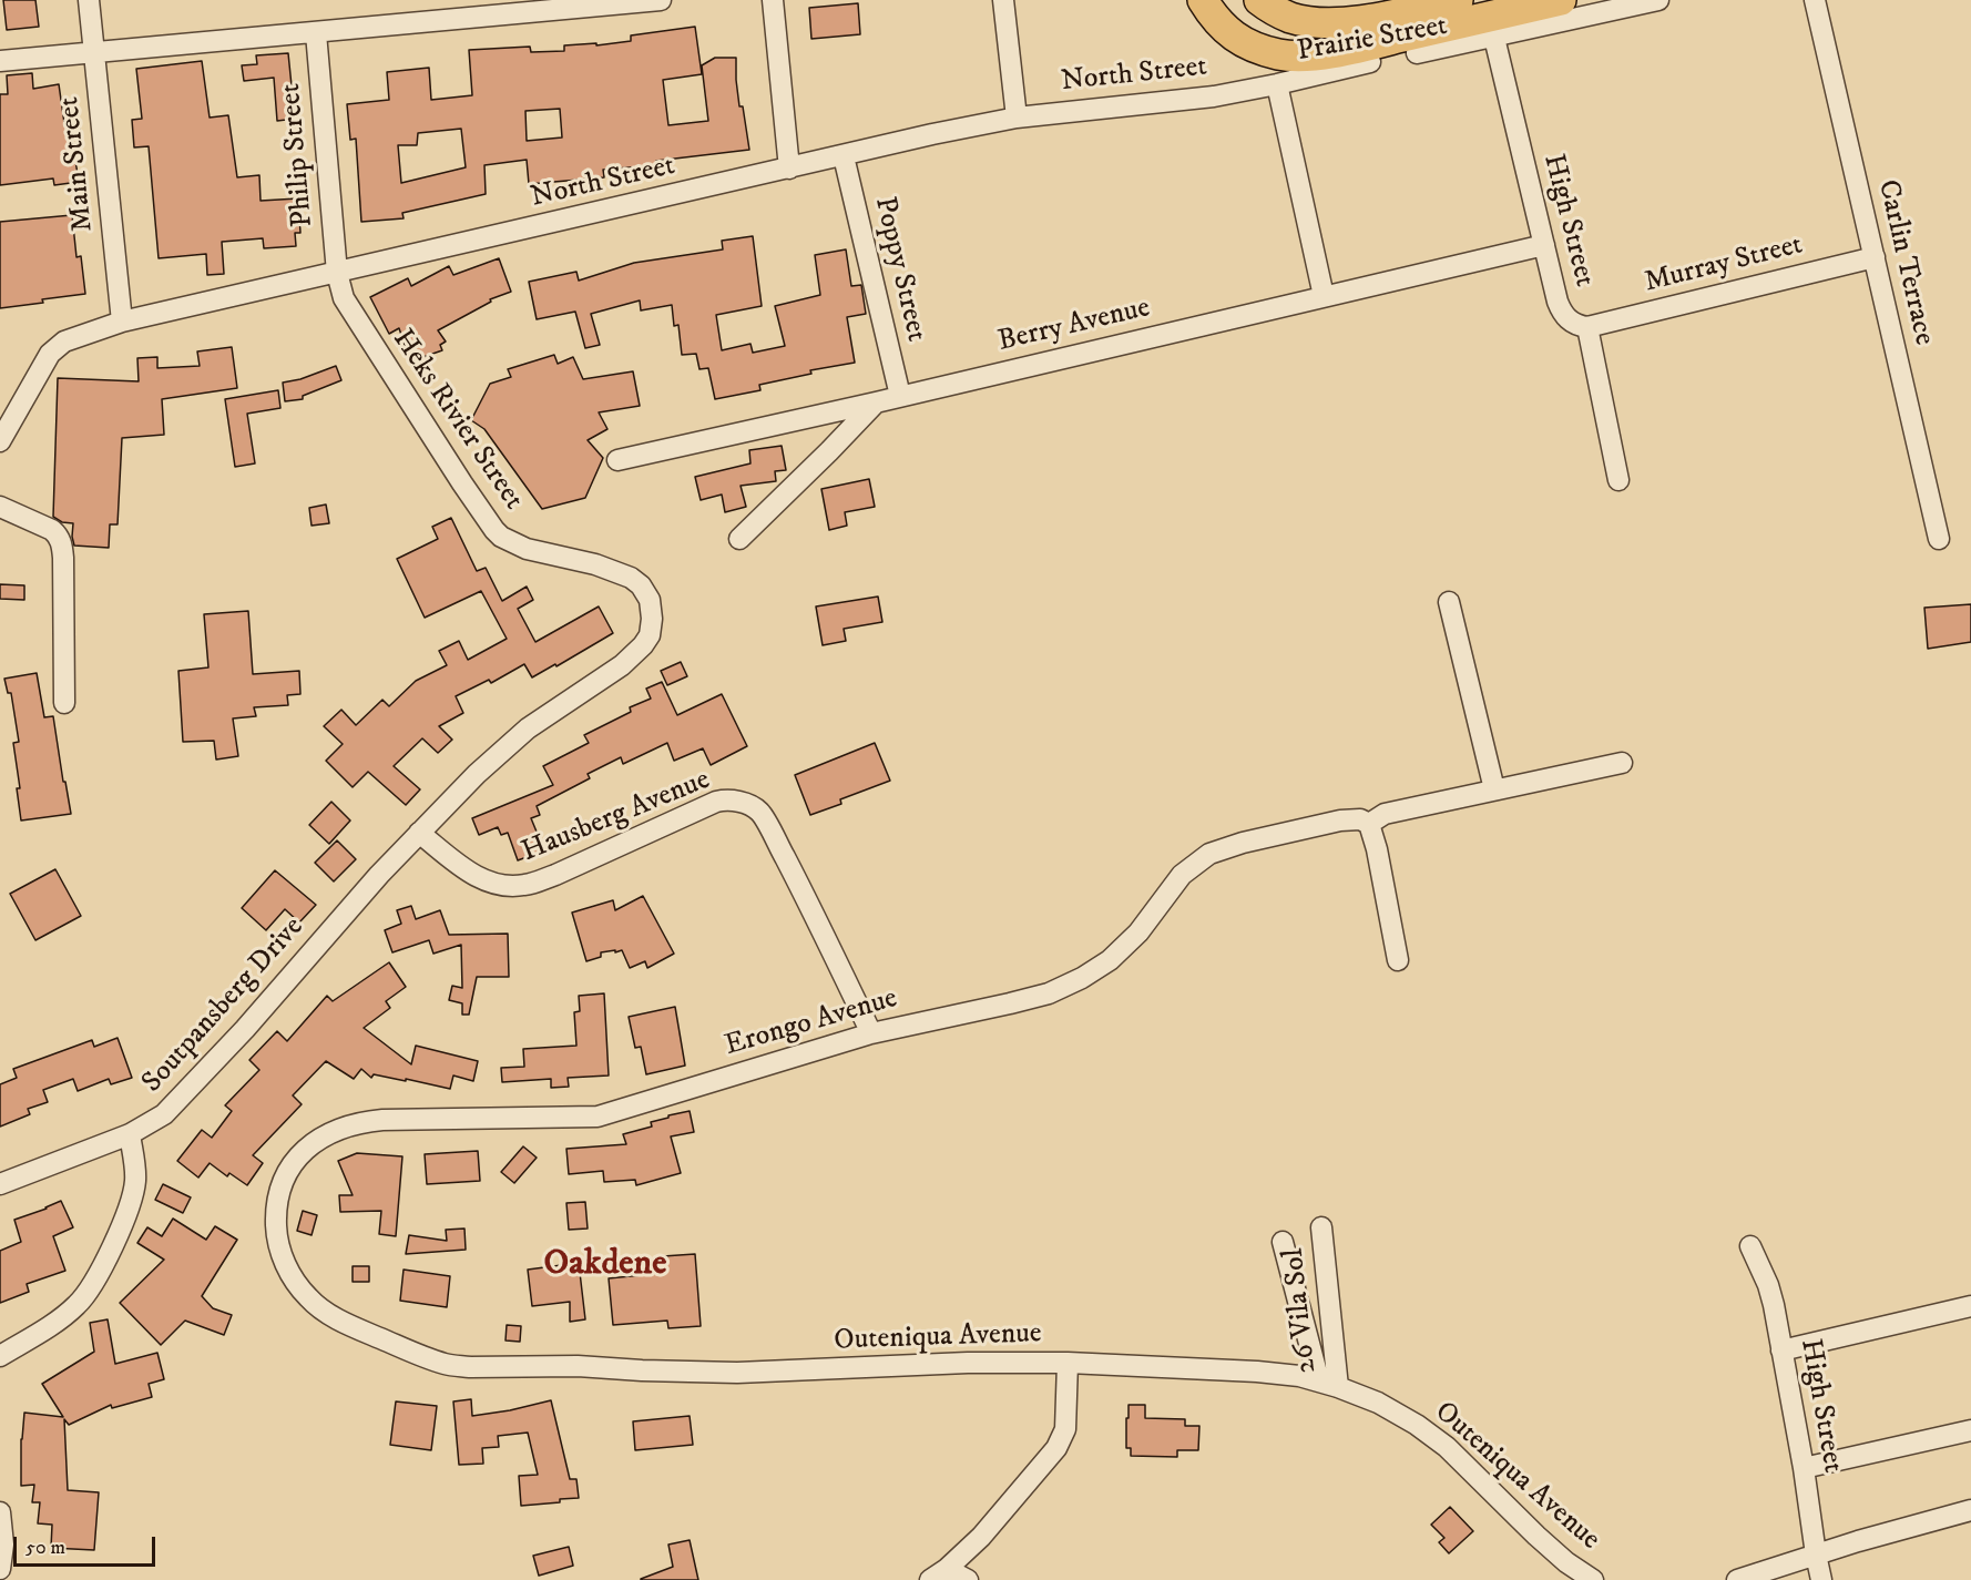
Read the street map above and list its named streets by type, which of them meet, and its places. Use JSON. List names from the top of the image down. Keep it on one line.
{"streets":{"main road":["Prairie Street"],"street":["North Street","Philip Street","Main Street","High Street","Carlin Terrace","Murray Street","Poppy Street","Berry Avenue","Heks Rivier Street","Hausberg Avenue","Soutpansberg Drive","Erongo Avenue","26 Vila Sol","Outeniqua Avenue"]},"crossings":[["Prairie Street","North Street"],["Prairie Street","Berry Avenue"],["North Street","Philip Street"],["North Street","Main Street"],["North Street","Poppy Street"],["North Street","Heks Rivier Street"],["Philip Street","Heks Rivier Street"],["High Street","Murray Street"],["High Street","Berry Avenue"],["Carlin Terrace","Murray Street"],["Poppy Street","Berry Avenue"],["Heks Rivier Street","Hausberg Avenue"],["Heks Rivier Street","Soutpansberg Drive"],["Hausberg Avenue","Soutpansberg Drive"],["Hausberg Avenue","Erongo Avenue"],["Erongo Avenue","Outeniqua Avenue"],["26 Vila Sol","Outeniqua Avenue"]],"districts":["Oakdene"],"scale_bar":"50 m"}
